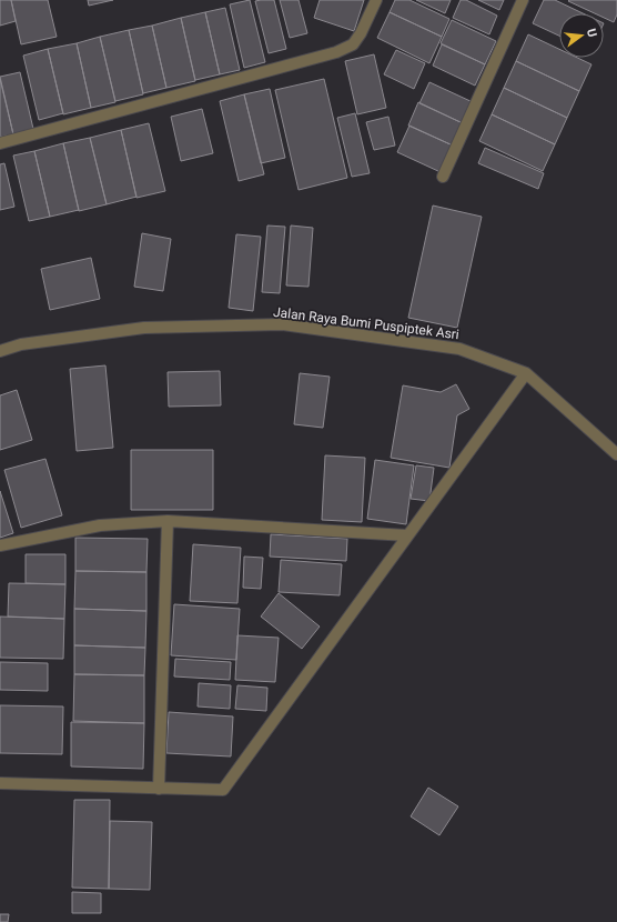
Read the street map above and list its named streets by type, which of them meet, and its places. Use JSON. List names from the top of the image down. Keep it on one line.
{"streets":{"street":["Jalan Raya Bumi Puspiptek Asri"]},"north":"right"}
